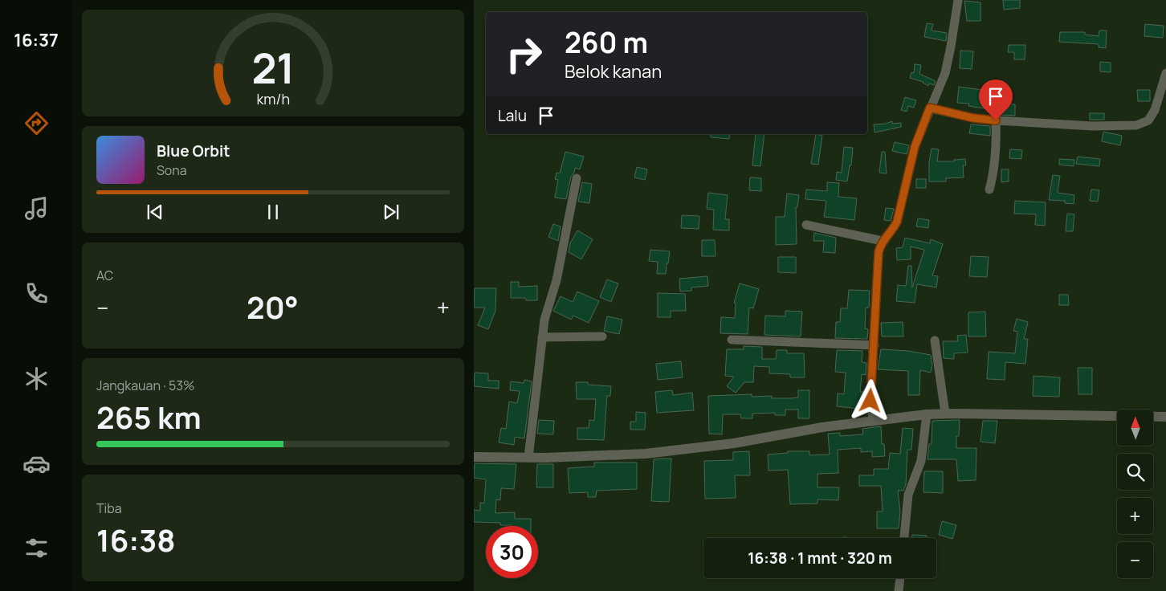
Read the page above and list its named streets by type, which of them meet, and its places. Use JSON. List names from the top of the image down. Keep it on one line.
{"north":"top","page":{"tabs":"16:37","turn":["260 m","Belok kanan"],"then":"Lalu","song":["Blue Orbit","Sona"],"tile":["AC",["Jangkauan · 53%","265 km"],["Tiba","16:38"]],"heat":["−","20°","+"],"map_buttons":["+","−"],"limit":"30","trip":"16:38 · 1 mnt · 320 m","gauge":["21","km/h"]}}
